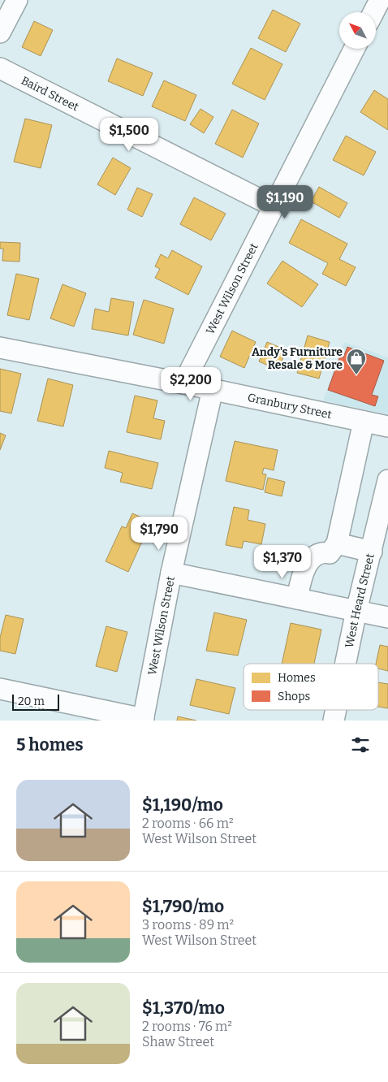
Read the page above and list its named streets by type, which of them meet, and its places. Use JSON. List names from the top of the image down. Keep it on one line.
{"streets":{"street":["Baird Street","West Wilson Street","Granbury Street","West Heard Street"]},"crossings":[["Baird Street","West Wilson Street"],["West Wilson Street","Granbury Street"]],"places":{"shop":["Andy's Furniture Resale & More"]},"legend":["Homes","Shops"],"scale_bar":"20 m","north":"top left","page":{"price":["$1,500","$1,190","$2,200","$1,790","$1,370"],"scale":"20 m","heading":"5 homes","list":[{"name":"$1,190/mo","note":"2 rooms · 66 m² · West Wilson Street"},{"name":"$1,790/mo","note":"3 rooms · 89 m² · West Wilson Street"},{"name":"$1,370/mo","note":"2 rooms · 76 m² · Shaw Street"}]}}
